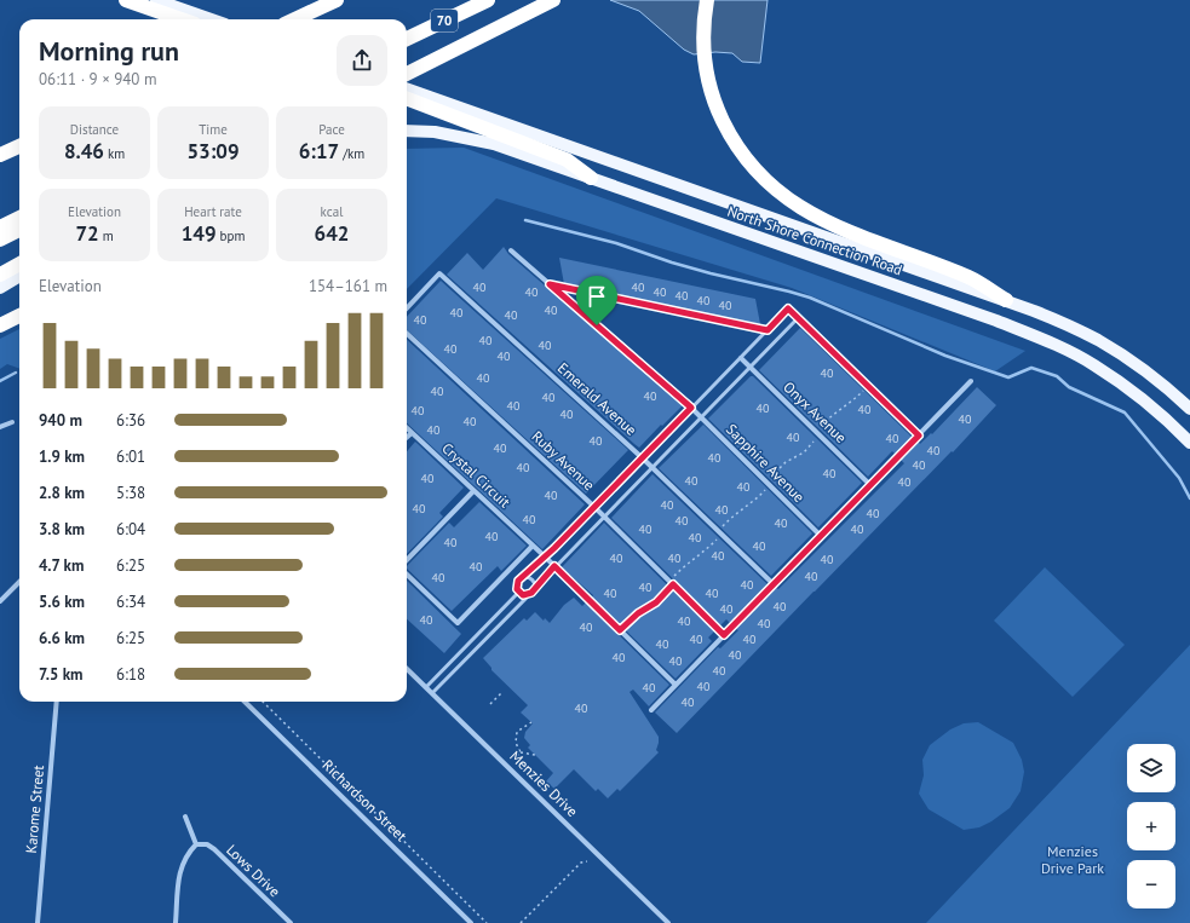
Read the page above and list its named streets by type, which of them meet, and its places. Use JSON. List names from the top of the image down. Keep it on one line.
{"streets":{"highway":["70"],"main road":["North Shore Connection Road"],"street":["Emerald Avenue","Onyx Avenue","Ruby Avenue","Sapphire Avenue","Crystal Circuit","Menzies Drive","Richardson Street","Karome Street","Lows Drive"]},"parks":["Menzies Drive Park"],"house_numbers":["40","40","40","40","40","40","40","40","40","40","40","40","40","40","40","40","40","40","40","40","40","40","40","40","40","40","40","40","40","40","40","40","40","40","40","40","40","40","40","40","40","40","40","40","40","40","40","40","40","40","40","40","40","40","40","40","40","40","40","40","40","40","40","40","40","40","40","40","40","40","40","40","40","40","40","40","40","40","40","40","40","40","40"],"page":{"heading":["Morning run","06:11 · 9 × 940 m"],"stats":[["Distance","8.46 km"],["Time","53:09"],["Pace","6:17 /km"],["Elevation","72 m"],["Heart rate","149 bpm"],["kcal","642"]],"chart":["Elevation","154–161 m"],"list":[{"name":"940 m","note":"6:36"},{"name":"1.9 km","note":"6:01"},{"name":"2.8 km","note":"5:38"},{"name":"3.8 km","note":"6:04"},{"name":"4.7 km","note":"6:25"},{"name":"5.6 km","note":"6:34"},{"name":"6.6 km","note":"6:25"},{"name":"7.5 km","note":"6:18"}],"map_buttons":["+","−"]}}
